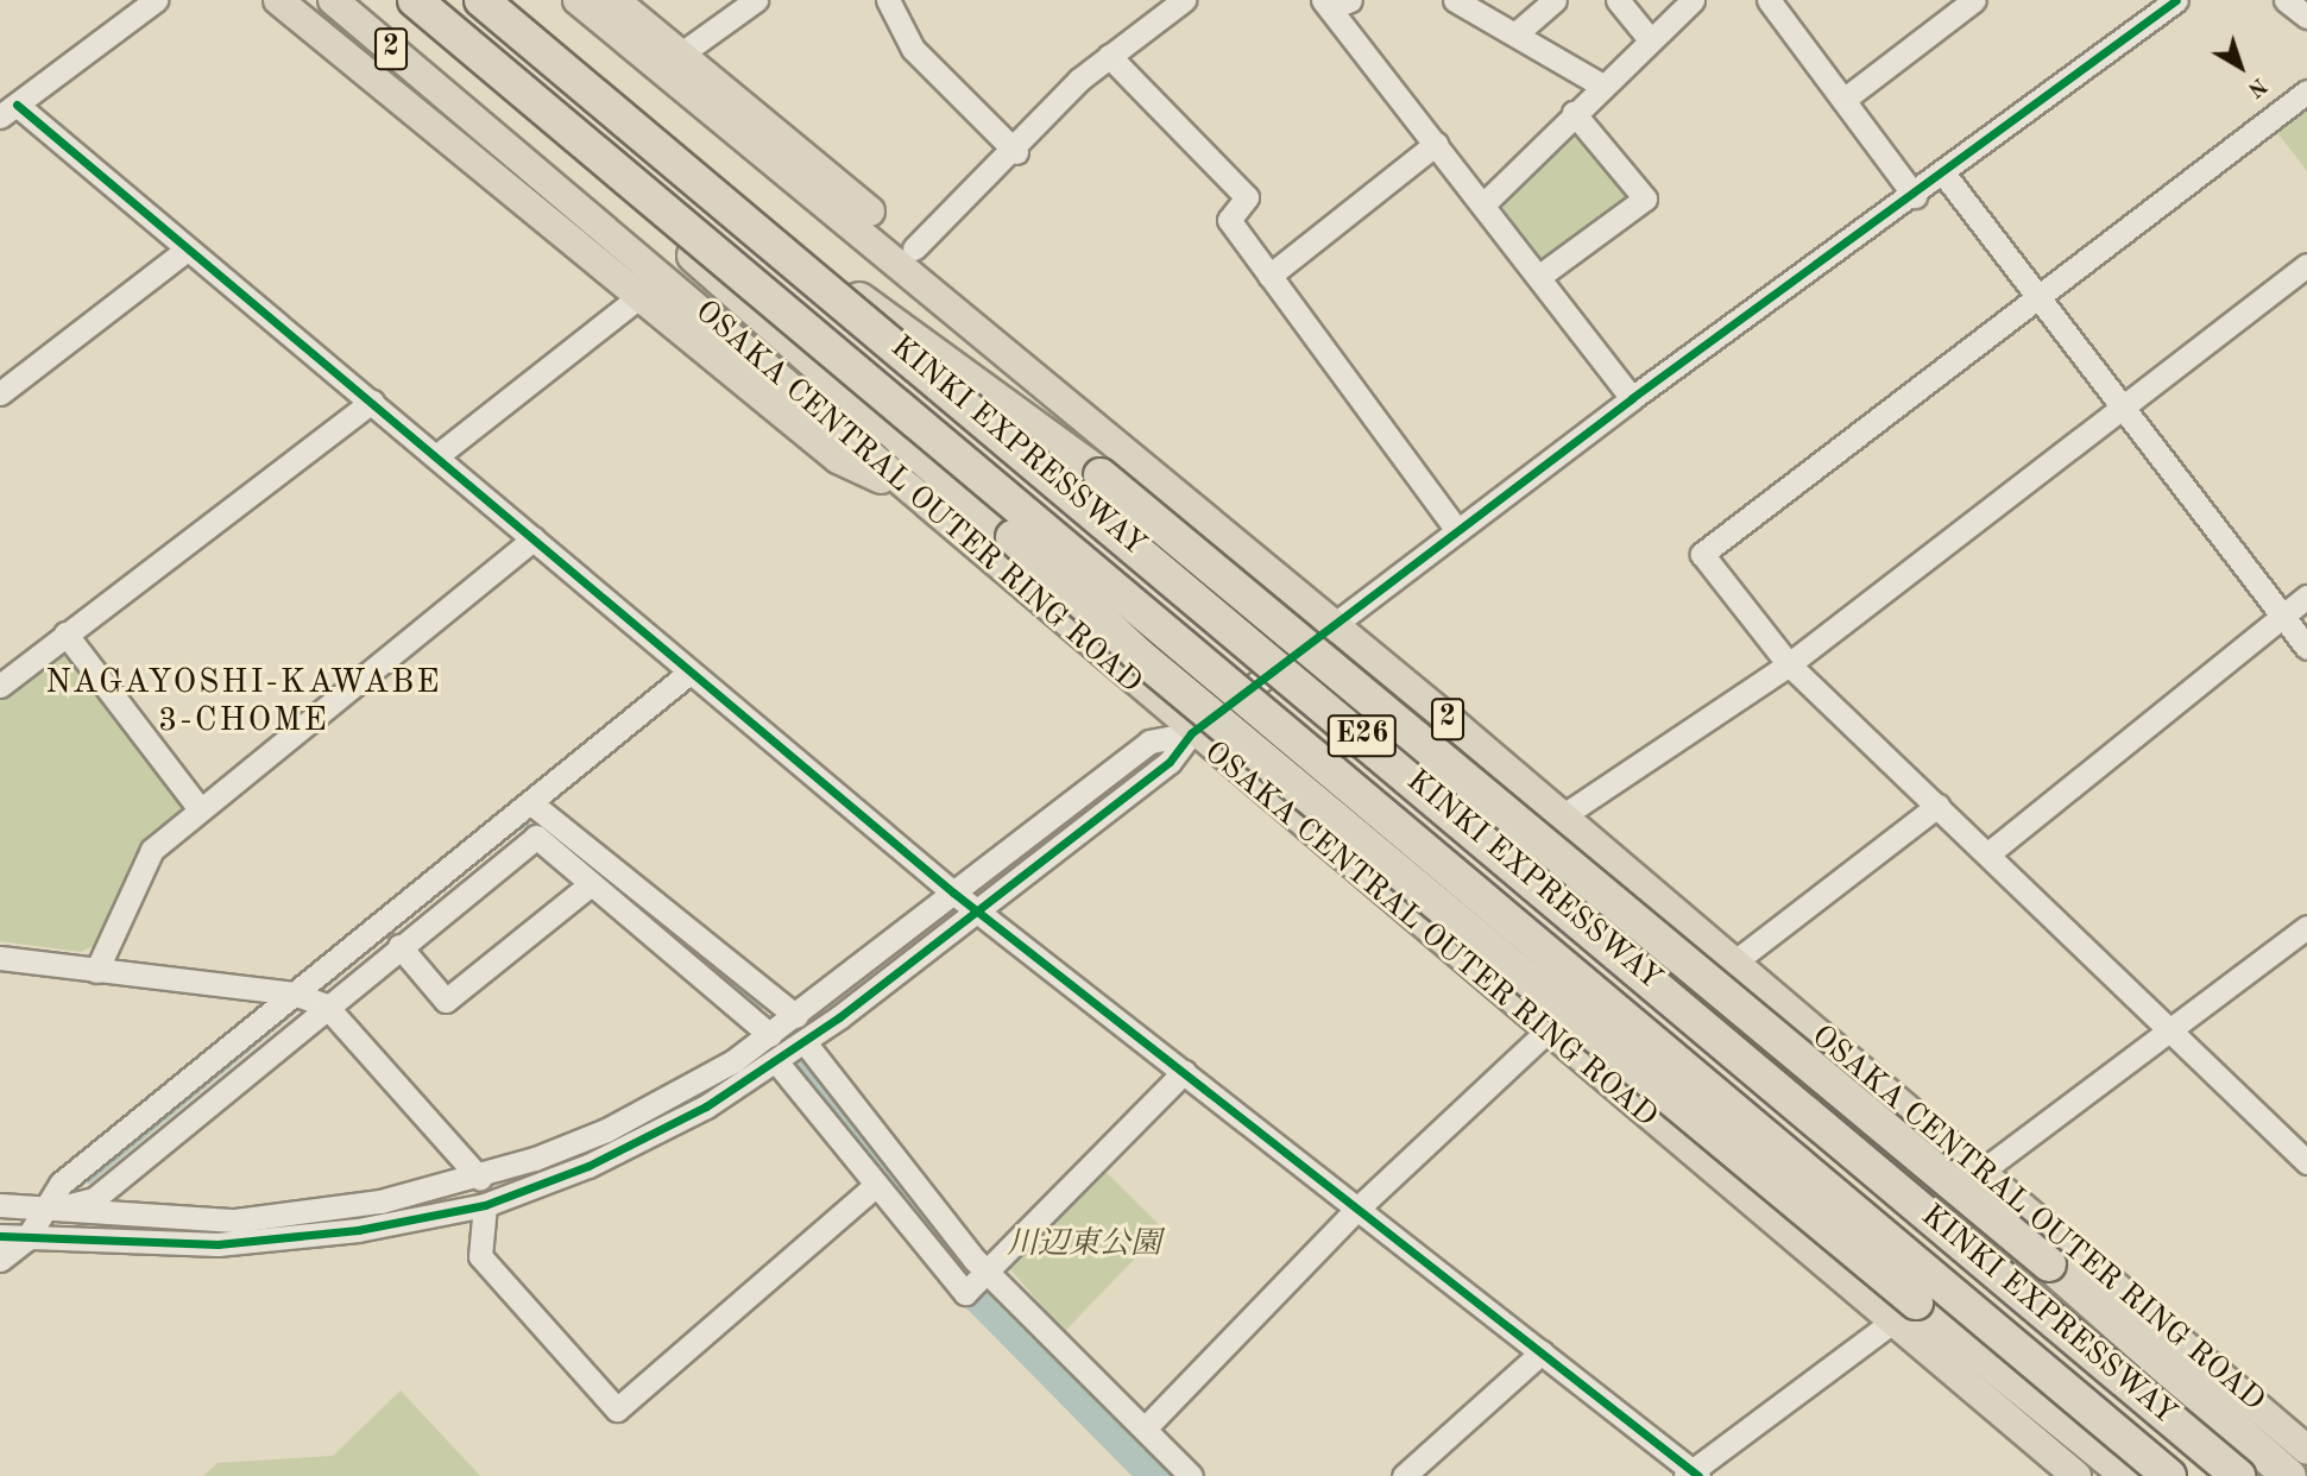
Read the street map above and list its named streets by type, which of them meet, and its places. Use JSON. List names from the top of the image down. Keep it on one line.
{"streets":{"highway":["KINKI EXPRESSWAY","E26"],"main road":["2","OSAKA CENTRAL OUTER RING ROAD"]},"districts":["NAGAYOSHI-KAWABE 3-CHOME"],"parks":["川辺東公園"],"north":"bottom right"}
